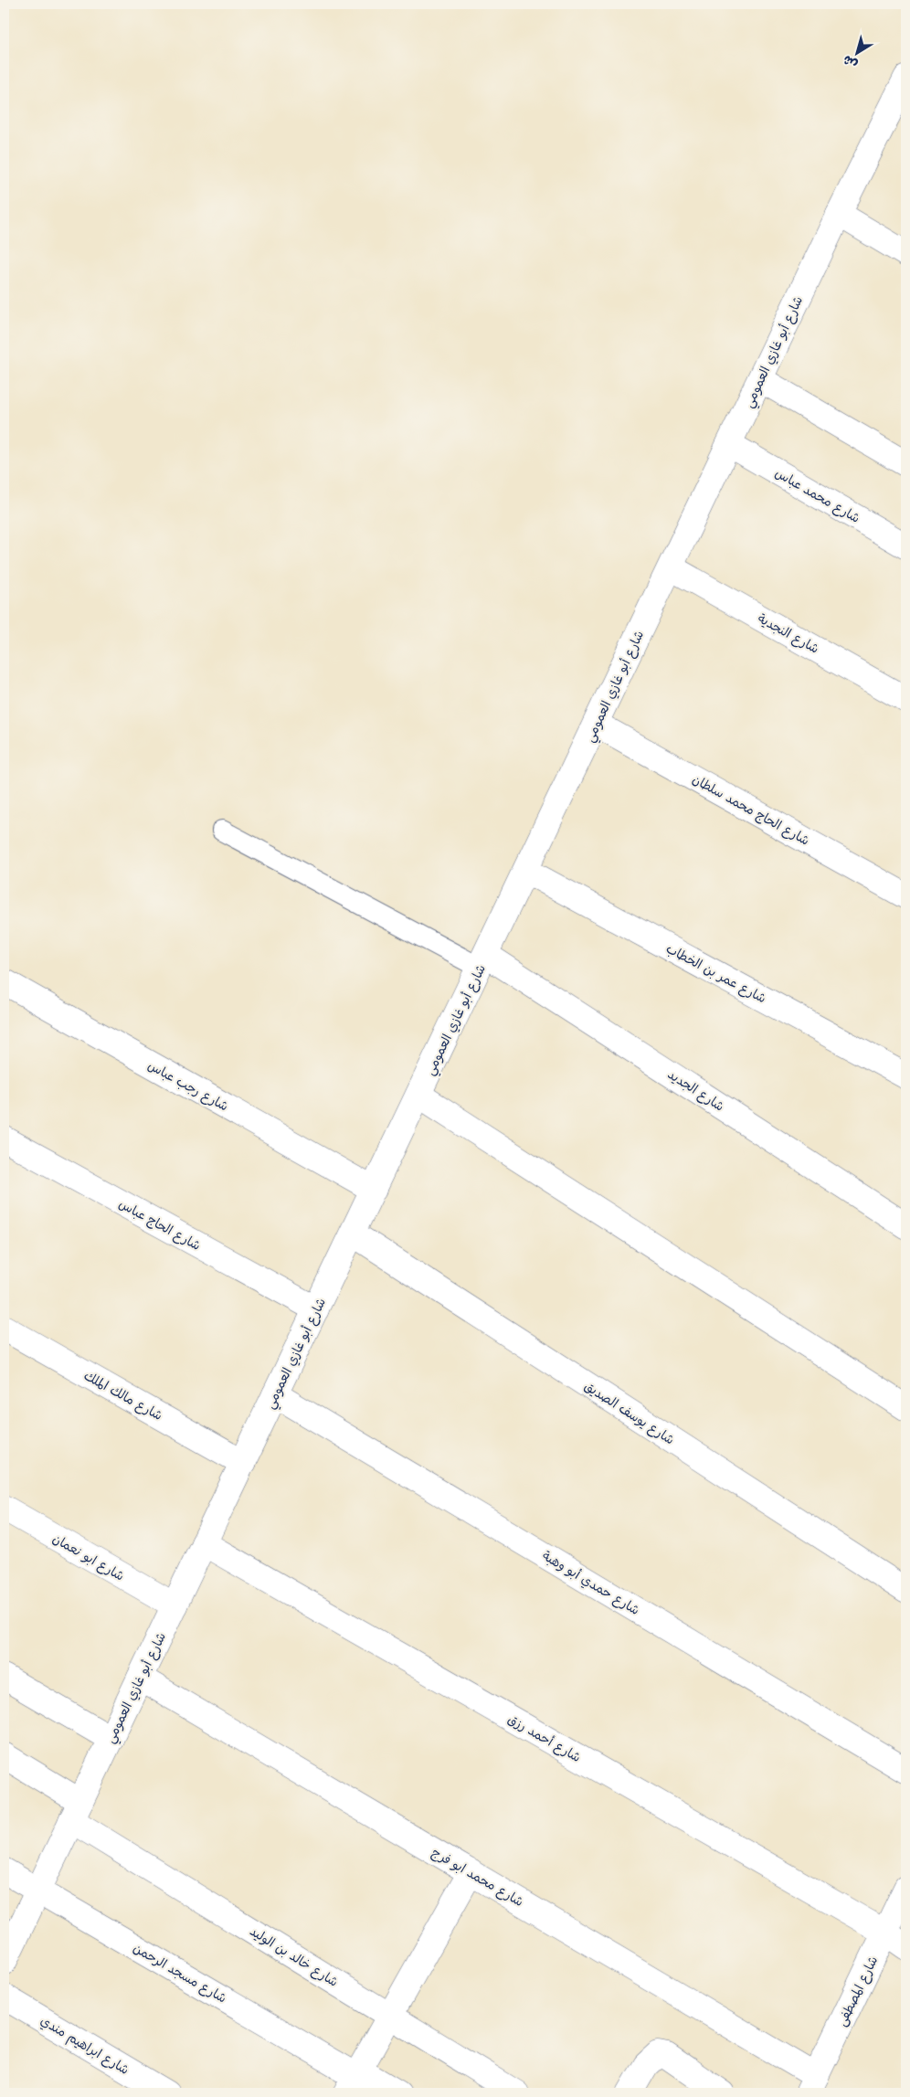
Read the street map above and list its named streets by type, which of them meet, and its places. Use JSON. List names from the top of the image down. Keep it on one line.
{"streets":{"street":["شارع أبو غازي العمومي","شارع محمد عباس","شارع النجدية","شارع الحاج محمد سلطان","شارع عمر بن الخطاب","شارع رجب عباس","شارع الجديد","شارع الحاج عباس","شارع مالك الملك","شارع يوسف الصديق","شارع ابو نعمان","شارع حمدي أبو وهبة","شارع أحمد رزق","شارع محمد ابو فرج","شارع خالد بن الوليد","شارع مسجد الرحمن","شارع المصطفى","شارع ابراهيم مندي"]},"crossings":[["شارع أبو غازي العمومي","شارع محمد عباس"],["شارع أبو غازي العمومي","شارع النجدية"],["شارع أبو غازي العمومي","شارع الحاج محمد سلطان"],["شارع أبو غازي العمومي","شارع عمر بن الخطاب"],["شارع أبو غازي العمومي","شارع رجب عباس"],["شارع أبو غازي العمومي","شارع الجديد"],["شارع أبو غازي العمومي","شارع الحاج عباس"],["شارع أبو غازي العمومي","شارع مالك الملك"],["شارع أبو غازي العمومي","شارع يوسف الصديق"],["شارع أبو غازي العمومي","شارع ابو نعمان"],["شارع أبو غازي العمومي","شارع حمدي أبو وهبة"],["شارع أبو غازي العمومي","شارع أحمد رزق"],["شارع أبو غازي العمومي","شارع محمد ابو فرج"],["شارع أبو غازي العمومي","شارع خالد بن الوليد"],["شارع أبو غازي العمومي","شارع مسجد الرحمن"],["شارع أحمد رزق","شارع المصطفى"],["شارع محمد ابو فرج","شارع المصطفى"]],"north":"bottom left"}
